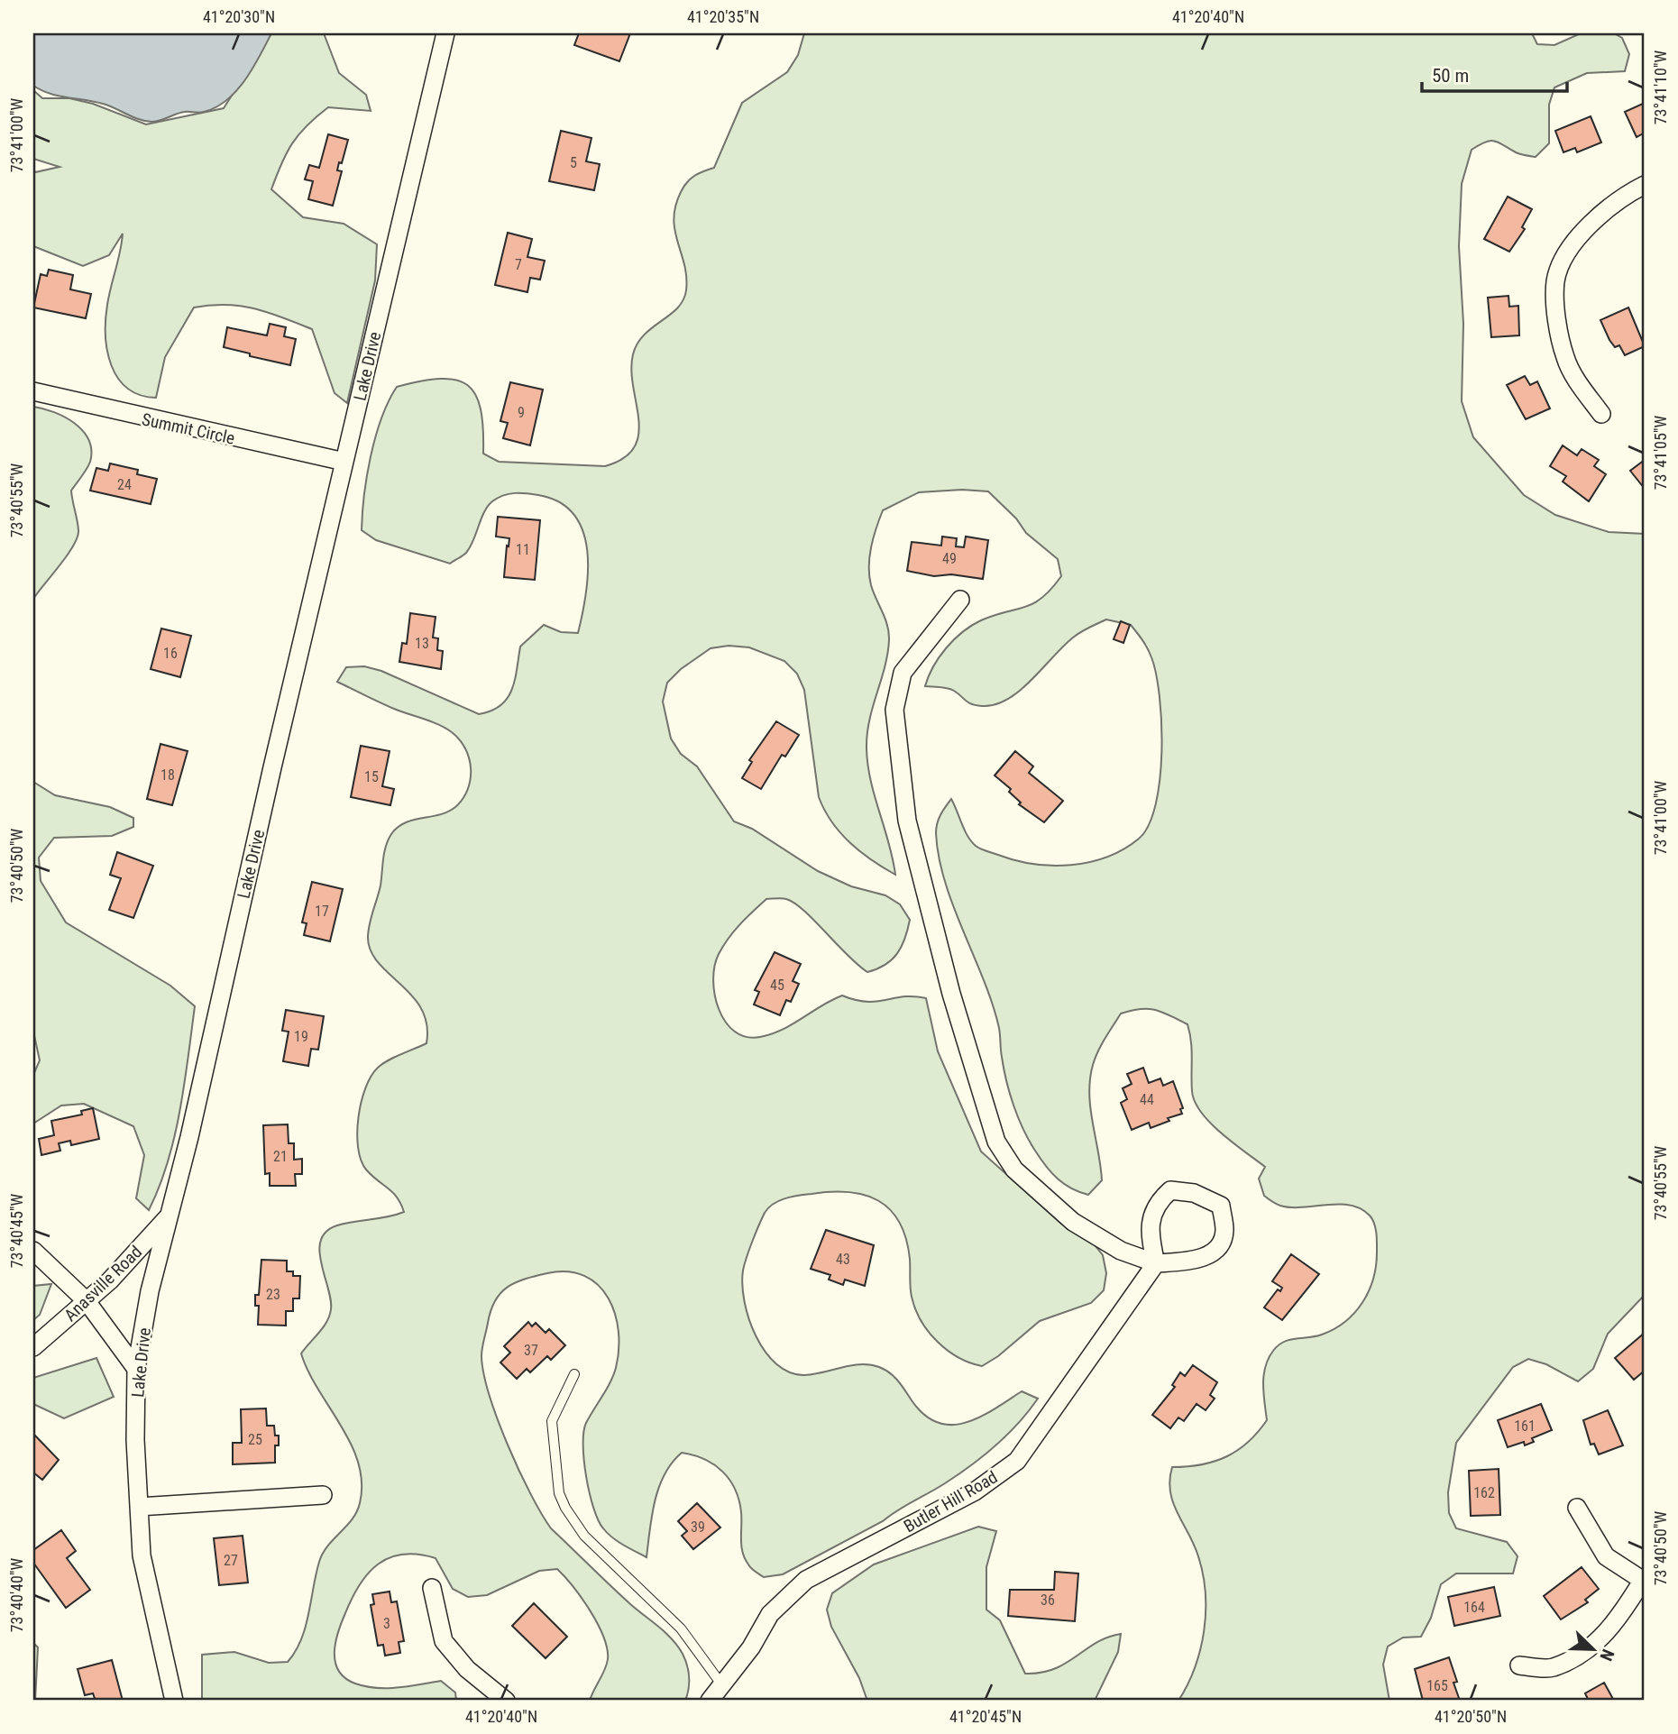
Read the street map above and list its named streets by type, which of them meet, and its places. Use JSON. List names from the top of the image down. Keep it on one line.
{"streets":{"street":["Lake Drive","Summit Circle","Anasville Road","Butler Hill Road"]},"crossings":[["Lake Drive","Summit Circle"],["Lake Drive","Anasville Road"]],"house_numbers":["5","7","9","24","11","49","13","16","18","15","17","45","19","44","21","43","23","37","161","25","162","39","27","36","164","3","165"],"scale_bar":"50 m","north":"bottom right","coordinates":["41°20'30\"N","41°20'35\"N","41°20'40\"N","73°41'10\"W","73°41'00\"W","73°41'05\"W","73°40'55\"W","73°40'50\"W","73°40'45\"W","73°40'40\"W","41°20'45\"N","41°20'50\"N"]}
